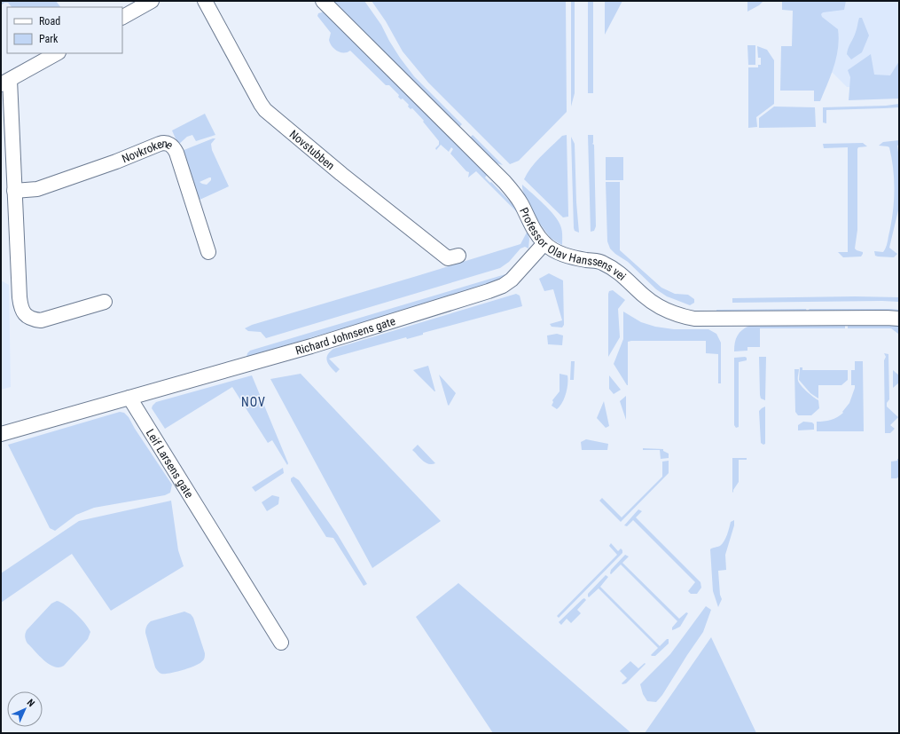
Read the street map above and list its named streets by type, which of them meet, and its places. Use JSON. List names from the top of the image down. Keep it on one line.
{"streets":{"street":["Novstubben","Novkrokene","Professor Olav Hanssens vei","Richard Johnsens gate","Leif Larsens gate"]},"crossings":[["Professor Olav Hanssens vei","Richard Johnsens gate"],["Richard Johnsens gate","Leif Larsens gate"]],"districts":["NOV"],"legend":["Road","Park"],"north":"top right"}
